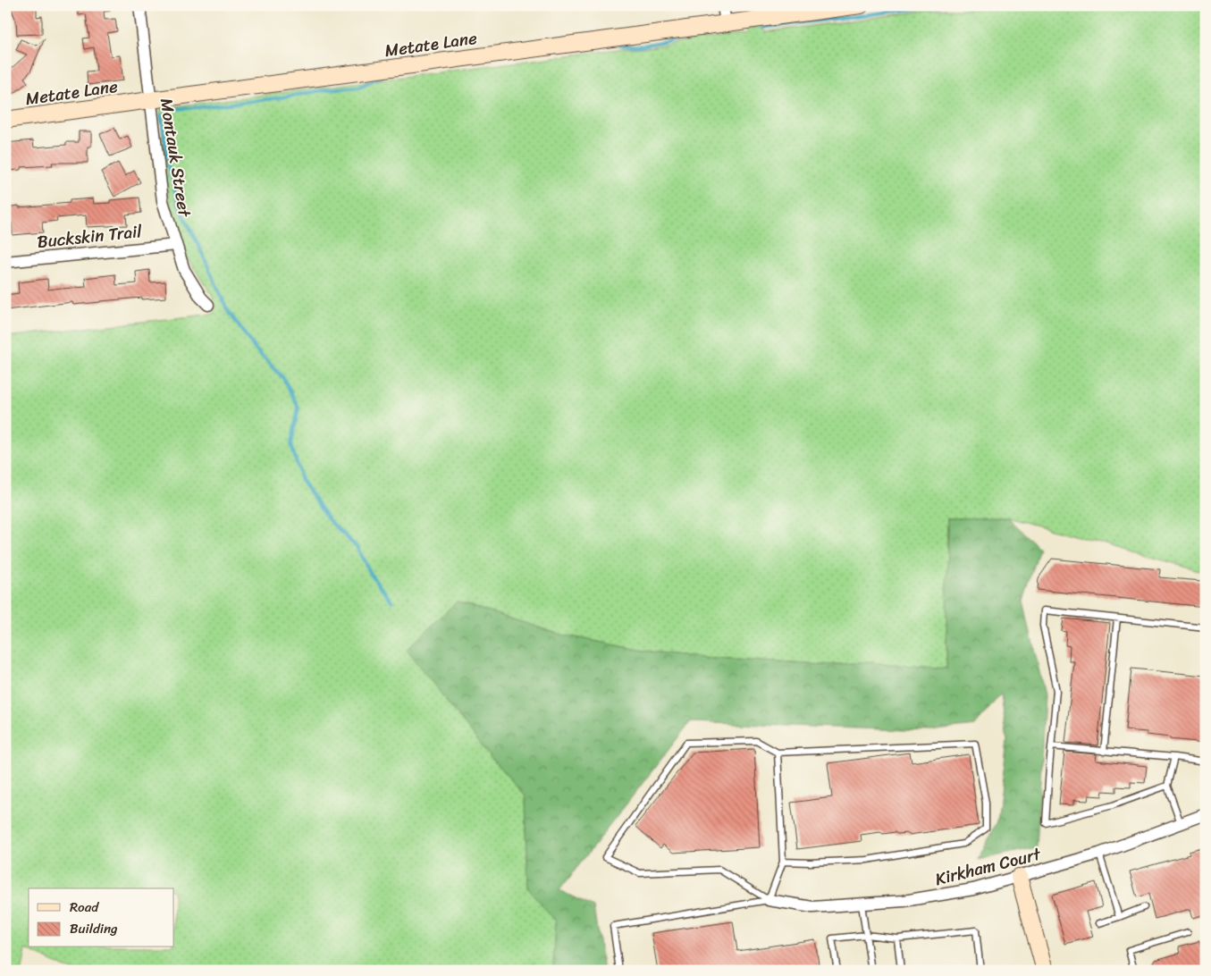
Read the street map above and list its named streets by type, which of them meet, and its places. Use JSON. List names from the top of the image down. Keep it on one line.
{"streets":{"street":["Metate Lane","Montauk Street","Buckskin Trail","Kirkham Court"]},"crossings":[["Metate Lane","Montauk Street"],["Montauk Street","Buckskin Trail"]],"legend":["Road","Building"]}
